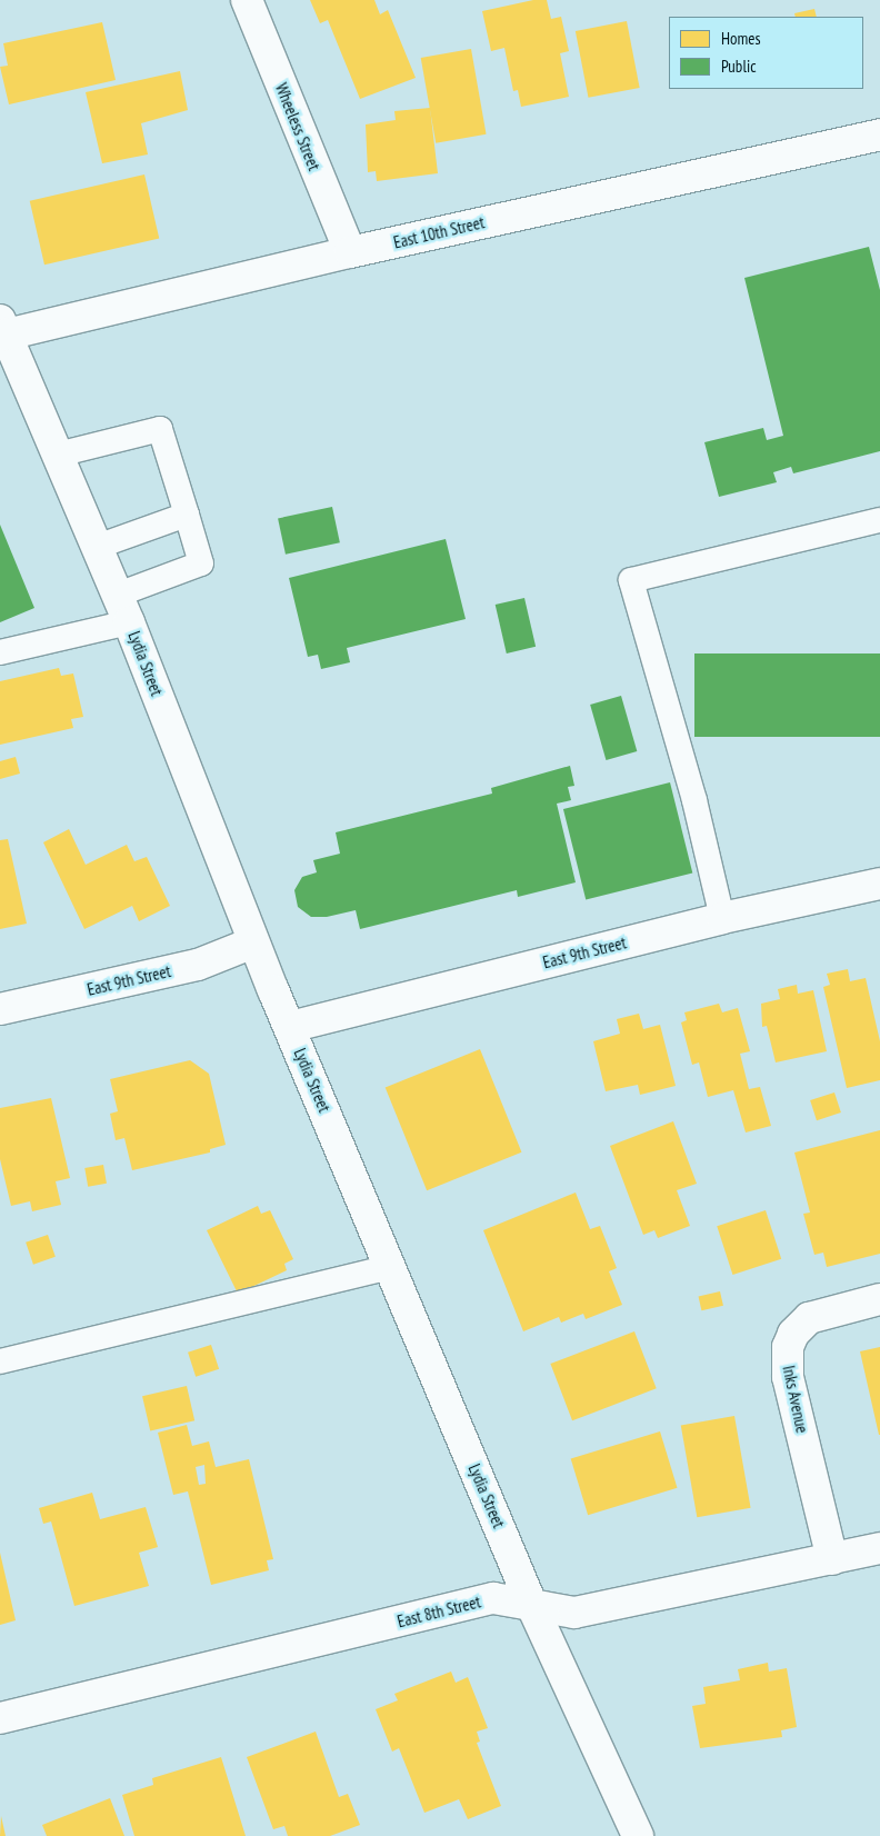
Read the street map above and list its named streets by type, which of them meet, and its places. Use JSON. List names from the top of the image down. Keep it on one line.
{"streets":{"street":["Wheeless Street","East 10th Street","Lydia Street","East 9th Street","Inks Avenue","East 8th Street"]},"crossings":[["Wheeless Street","East 10th Street"],["East 10th Street","Lydia Street"],["Lydia Street","East 9th Street"],["Lydia Street","East 8th Street"],["Inks Avenue","East 8th Street"]],"legend":["Homes","Public"]}
